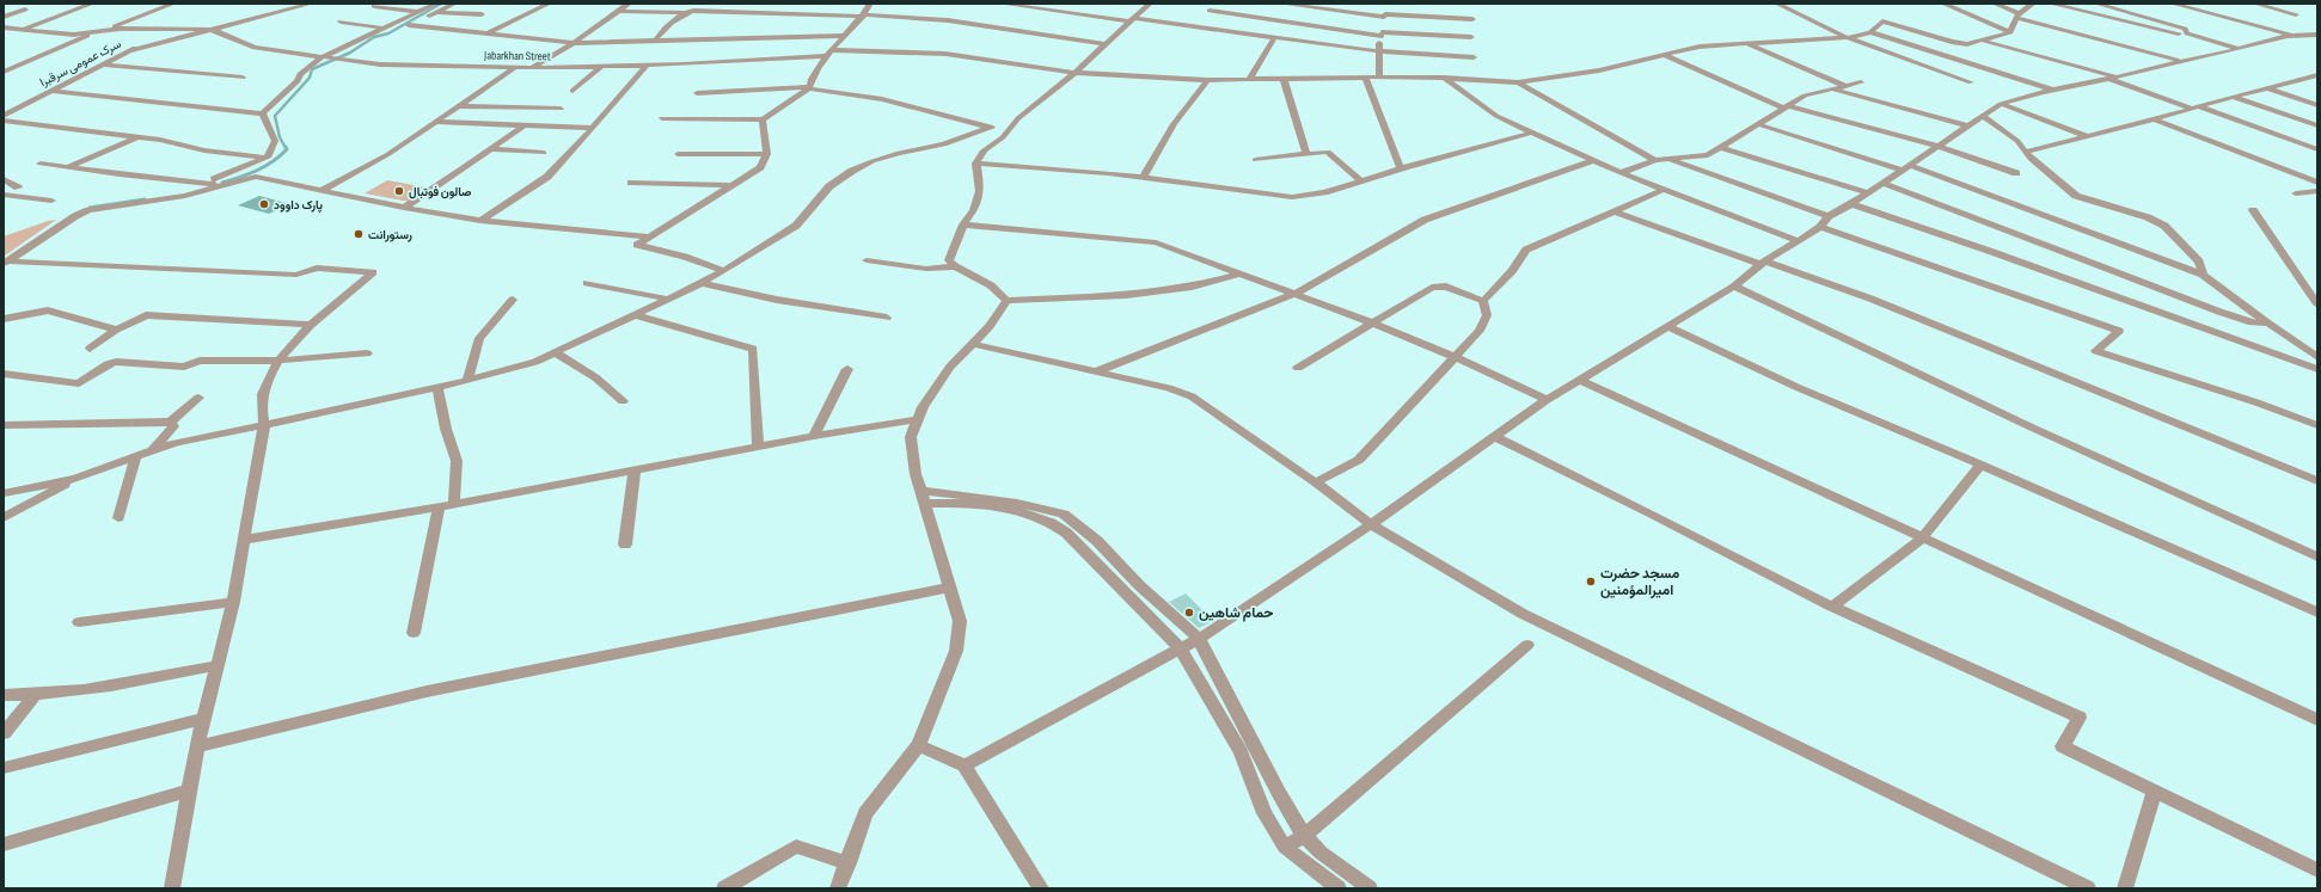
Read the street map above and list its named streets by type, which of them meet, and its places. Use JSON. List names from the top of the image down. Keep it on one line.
{"streets":{"street":["Jabarkhan Street","سرک عمومی سرقبرا"]},"places":["صالون فوتبال","پارک داوود","رستورانت","مسجد حضرت امیرالمؤمنین","حمام شاهین"]}
